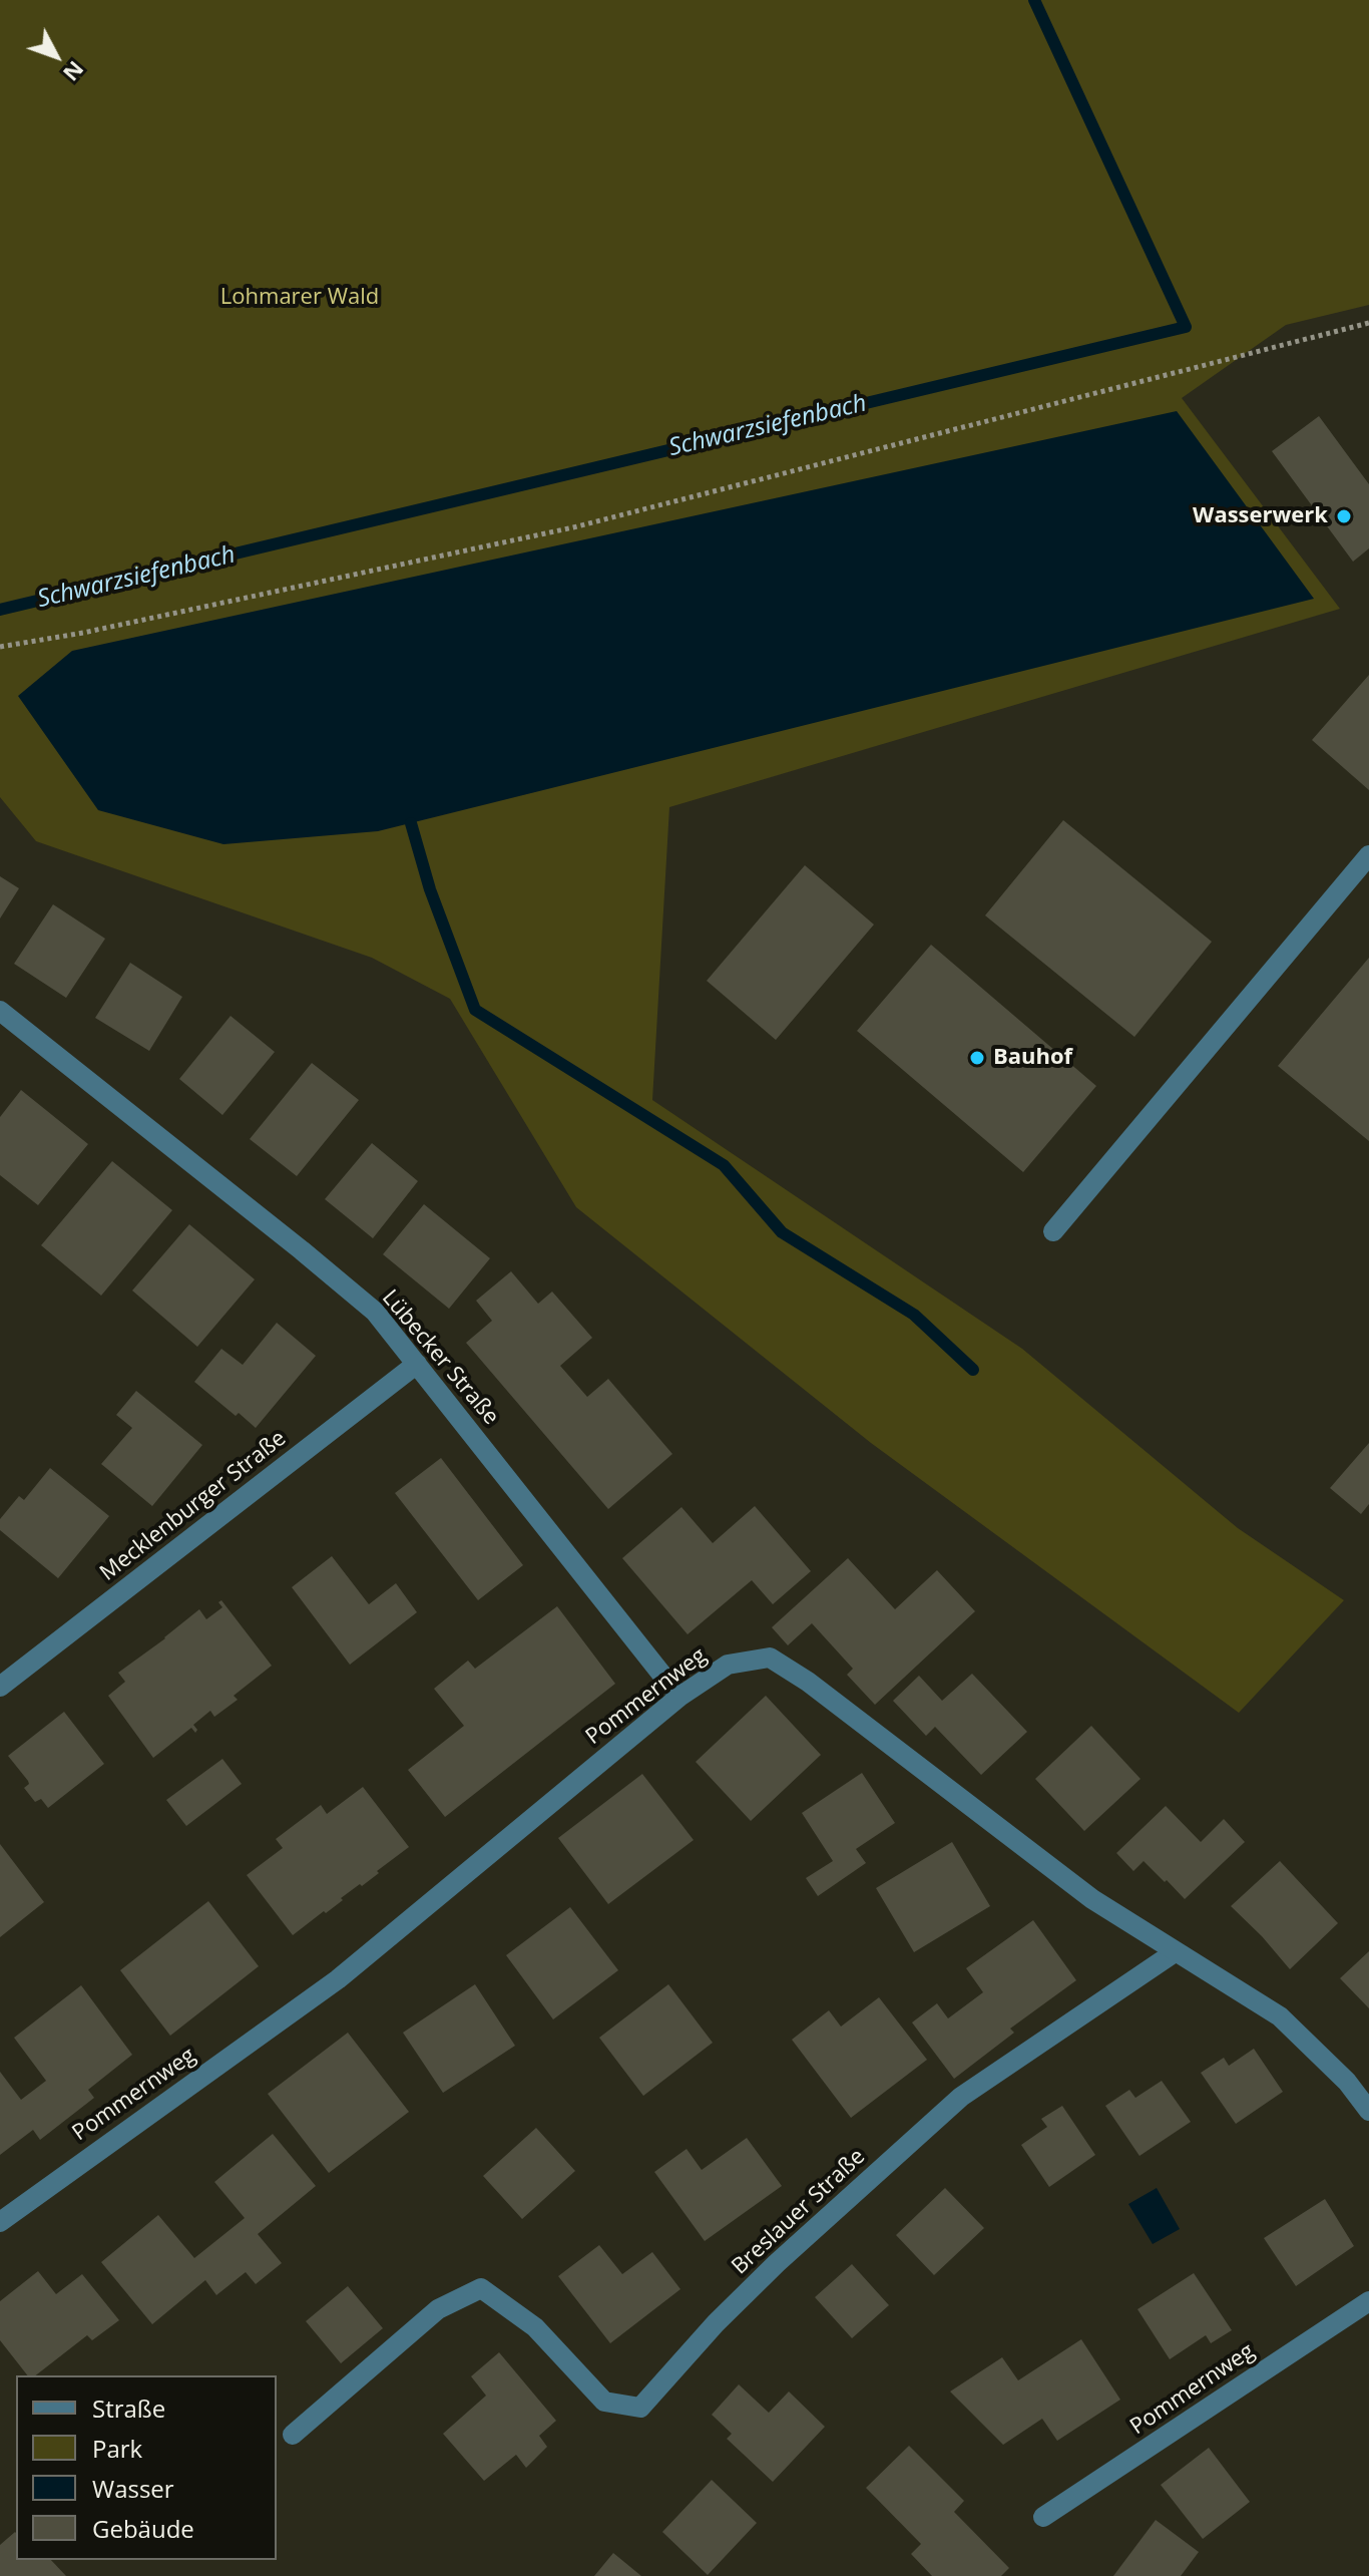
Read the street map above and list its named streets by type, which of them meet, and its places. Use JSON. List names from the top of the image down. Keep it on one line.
{"streets":{"street":["Lübecker Straße","Mecklenburger Straße","Pommernweg","Breslauer Straße"]},"crossings":[["Lübecker Straße","Mecklenburger Straße"],["Lübecker Straße","Pommernweg"],["Pommernweg","Breslauer Straße"]],"water":["Schwarzsiefenbach"],"parks":["Lohmarer Wald"],"places":["Wasserwerk","Bauhof"],"legend":["Straße","Park","Wasser","Gebäude"],"north":"bottom right"}
